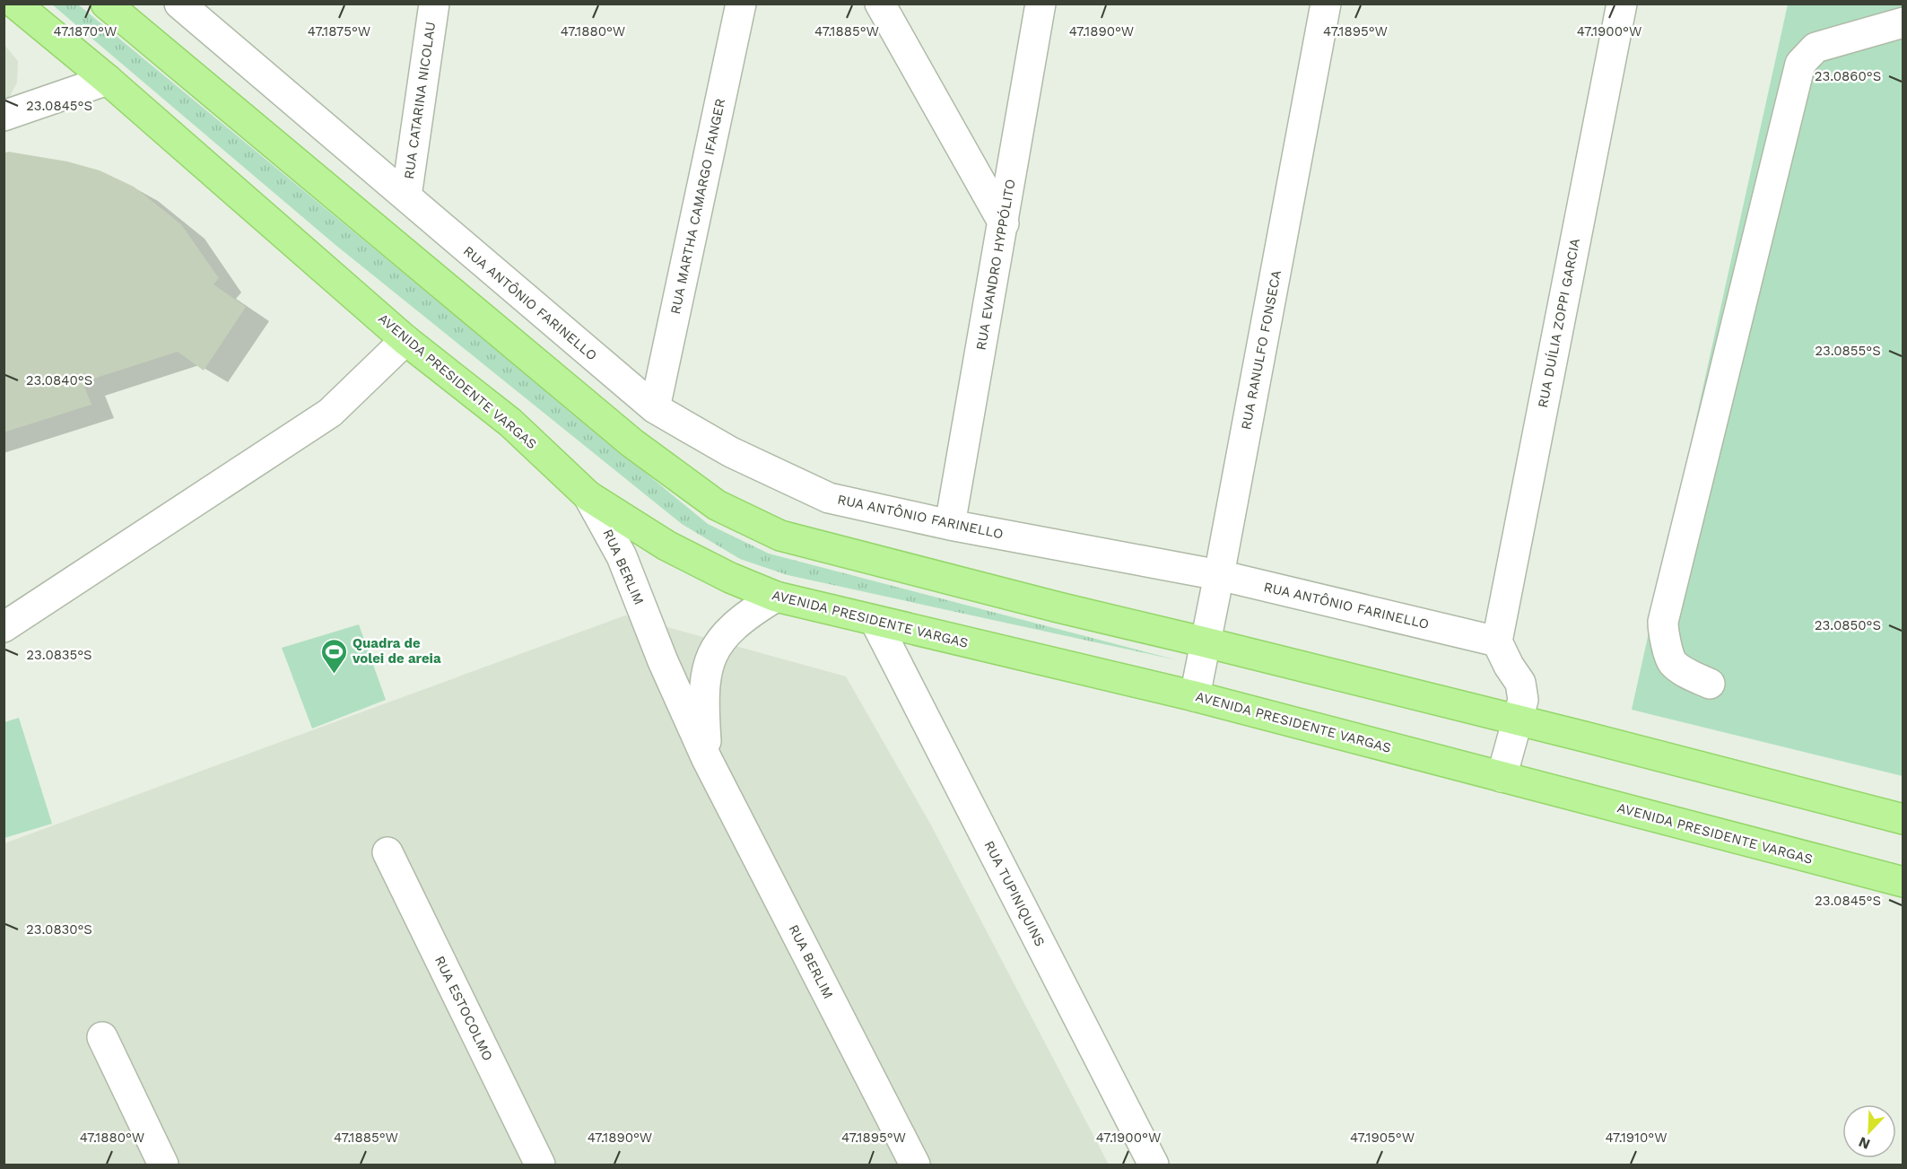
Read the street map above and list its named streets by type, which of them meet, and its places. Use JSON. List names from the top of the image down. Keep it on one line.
{"streets":{"main road":["AVENIDA PRESIDENTE VARGAS"],"street":["RUA CATARINA NICOLAU","RUA MARTHA CAMARGO IFANGER","RUA EVANDRO HYPPÓLITO","RUA ANTÔNIO FARINELLO","RUA DUÍLIA ZOPPI GARCIA","RUA RANULFO FONSECA","RUA BERLIM","RUA TUPINIQUINS","RUA ESTOCOLMO"]},"crossings":[["RUA CATARINA NICOLAU","RUA ANTÔNIO FARINELLO"],["RUA MARTHA CAMARGO IFANGER","RUA ANTÔNIO FARINELLO"],["RUA EVANDRO HYPPÓLITO","RUA ANTÔNIO FARINELLO"],["RUA ANTÔNIO FARINELLO","RUA DUÍLIA ZOPPI GARCIA"],["RUA ANTÔNIO FARINELLO","RUA RANULFO FONSECA"],["RUA RANULFO FONSECA","AVENIDA PRESIDENTE VARGAS"],["AVENIDA PRESIDENTE VARGAS","RUA BERLIM"],["AVENIDA PRESIDENTE VARGAS","RUA TUPINIQUINS"]],"places":{"sports":["Quadra de volei de areia"]},"north":"bottom left","coordinates":["47.1870°W","47.1875°W","47.1880°W","47.1885°W","47.1890°W","47.1895°W","47.1900°W","23.0860°S","23.0845°S","23.0855°S","23.0840°S","23.0850°S","23.0835°S","23.0830°S","47.1905°W","47.1910°W"]}
